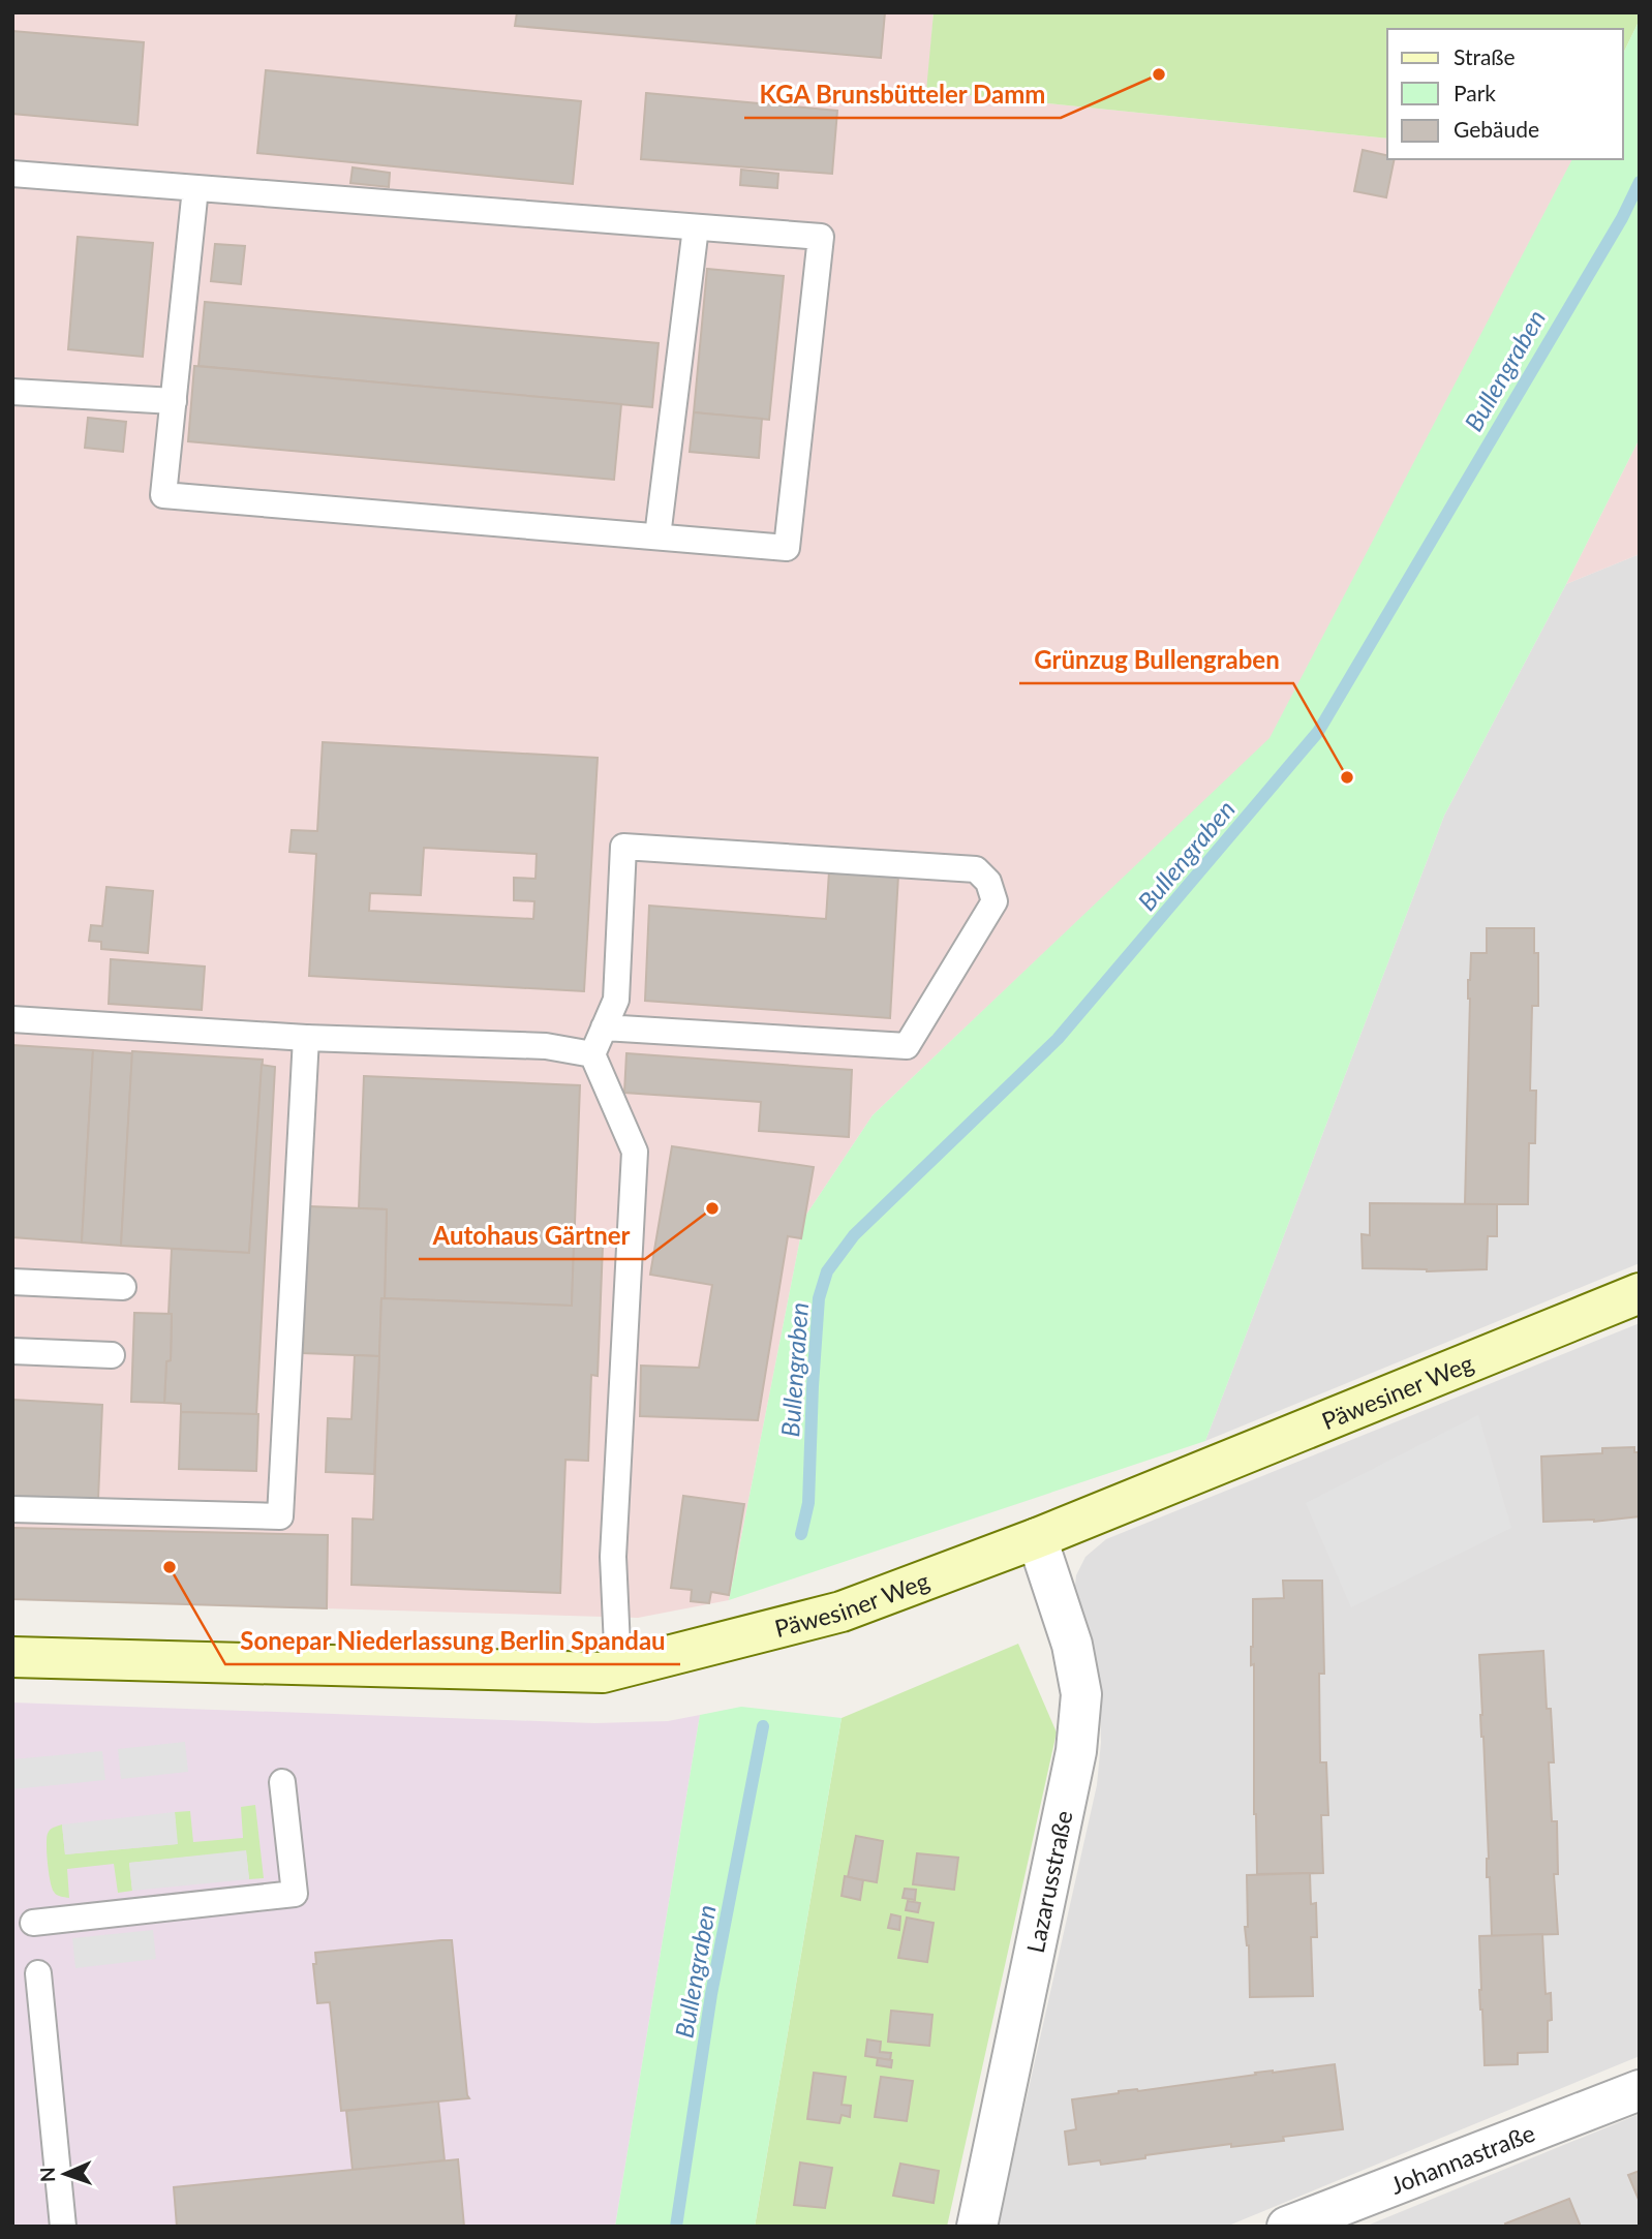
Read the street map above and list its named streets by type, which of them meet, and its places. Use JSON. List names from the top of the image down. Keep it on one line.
{"streets":{"street":["Päwesiner Weg","Lazarusstraße","Johannastraße"]},"crossings":[["Päwesiner Weg","Lazarusstraße"]],"water":["Bullengraben"],"places":["KGA Brunsbütteler Damm","Grünzug Bullengraben","Autohaus Gärtner","Sonepar Niederlassung Berlin Spandau"],"legend":["Straße","Park","Gebäude"],"north":"left"}
